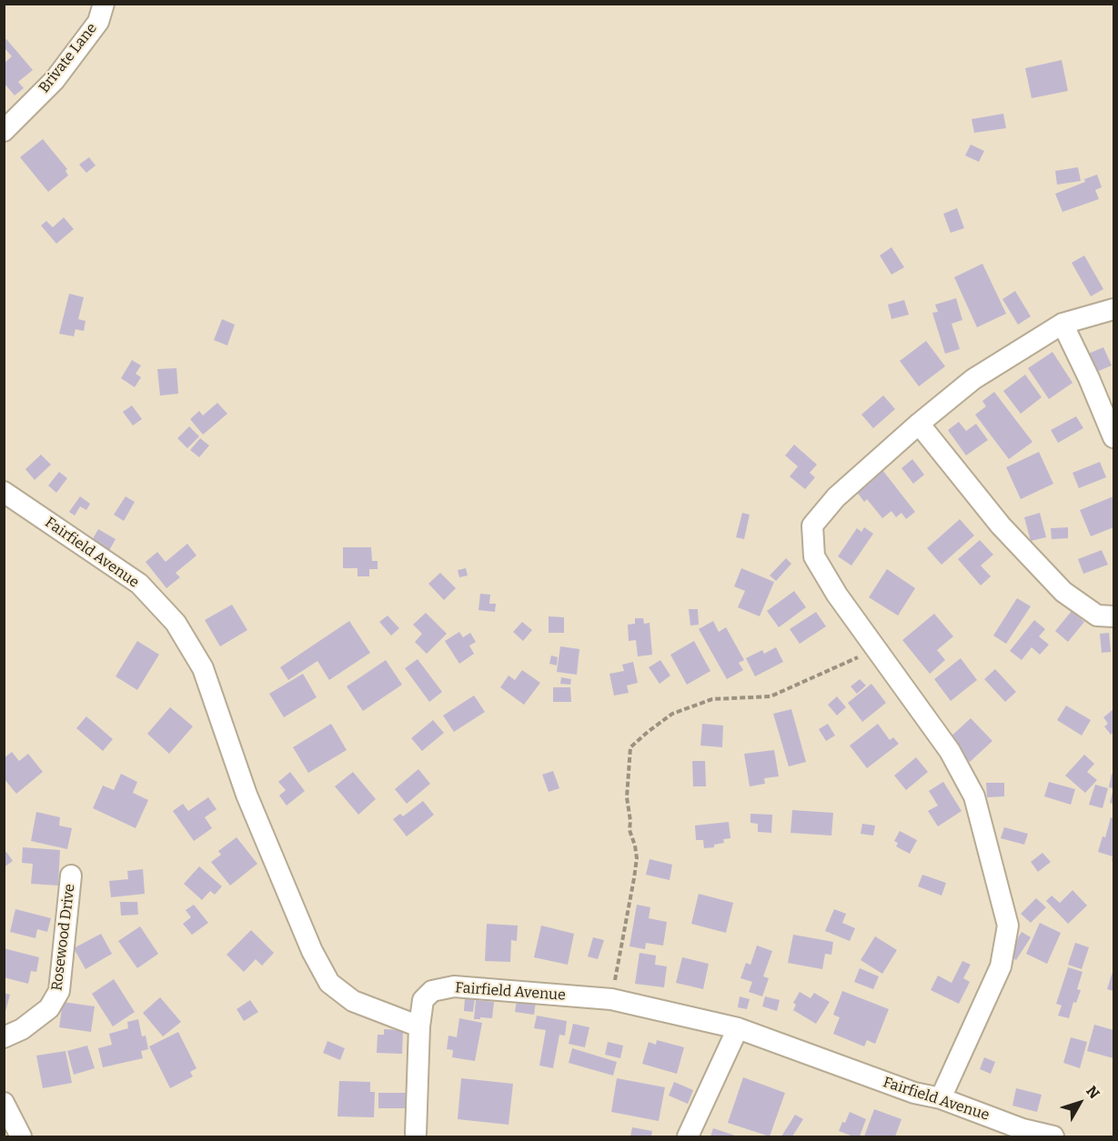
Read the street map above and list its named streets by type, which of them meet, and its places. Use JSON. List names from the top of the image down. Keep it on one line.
{"streets":{"street":["Brivate Lane","Fairfield Avenue","Rosewood Drive"]},"north":"top right"}
